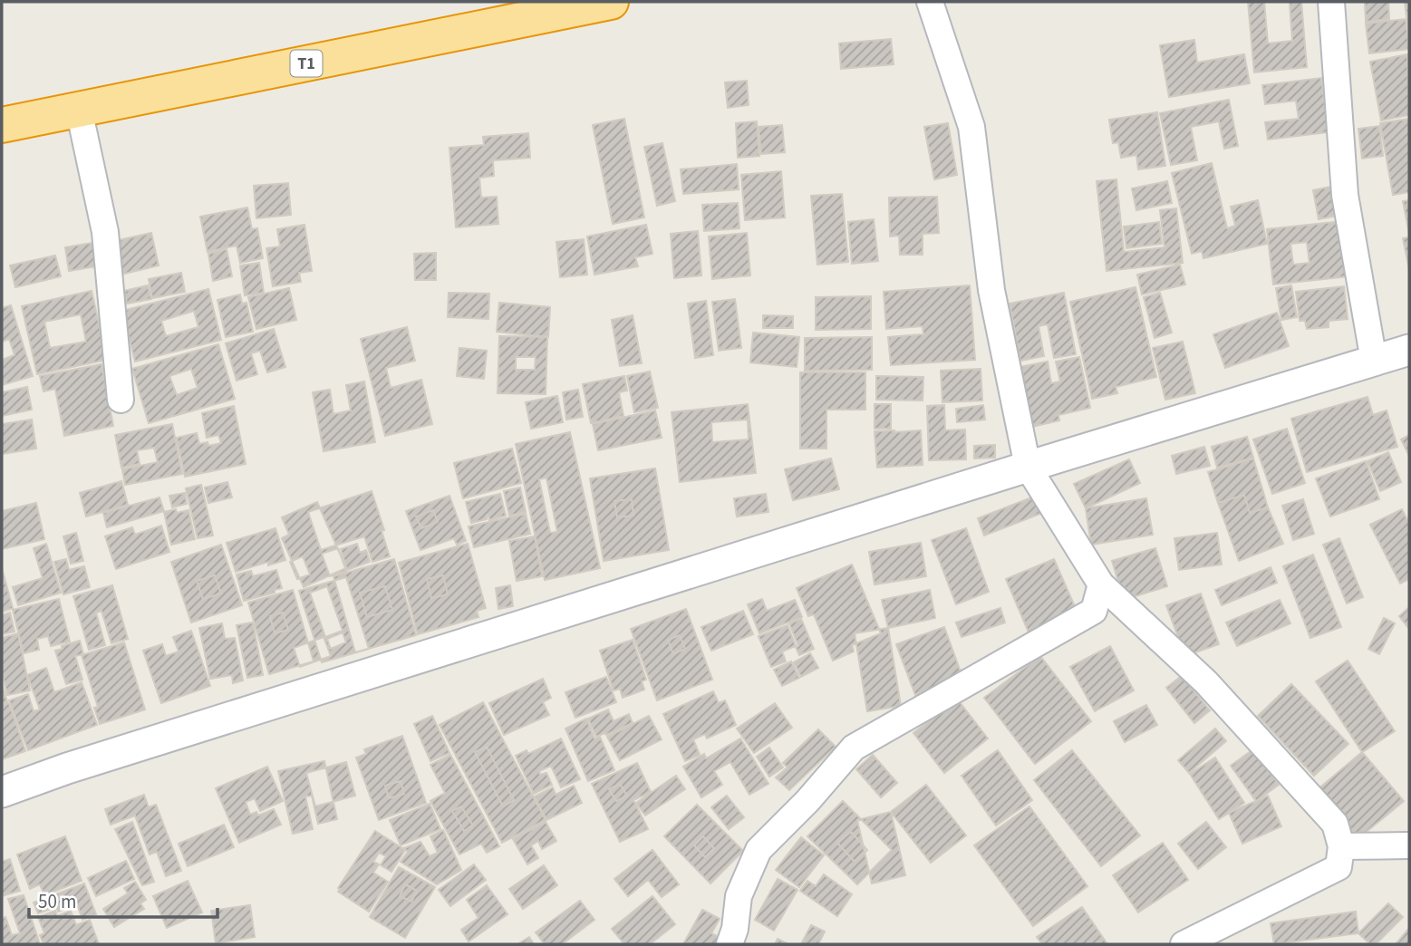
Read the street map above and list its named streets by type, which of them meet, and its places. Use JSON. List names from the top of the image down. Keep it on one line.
{"streets":{"highway":["T1"]},"scale_bar":"50 m"}
